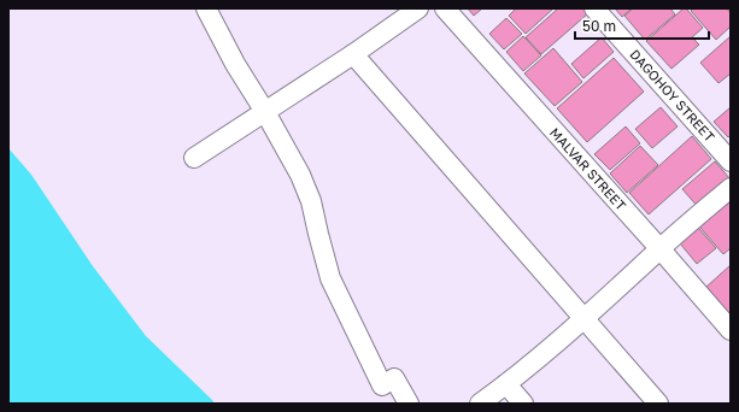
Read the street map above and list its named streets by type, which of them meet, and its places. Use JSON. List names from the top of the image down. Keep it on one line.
{"streets":{"street":["DAGOHOY STREET","MALVAR STREET"]},"scale_bar":"50 m"}
